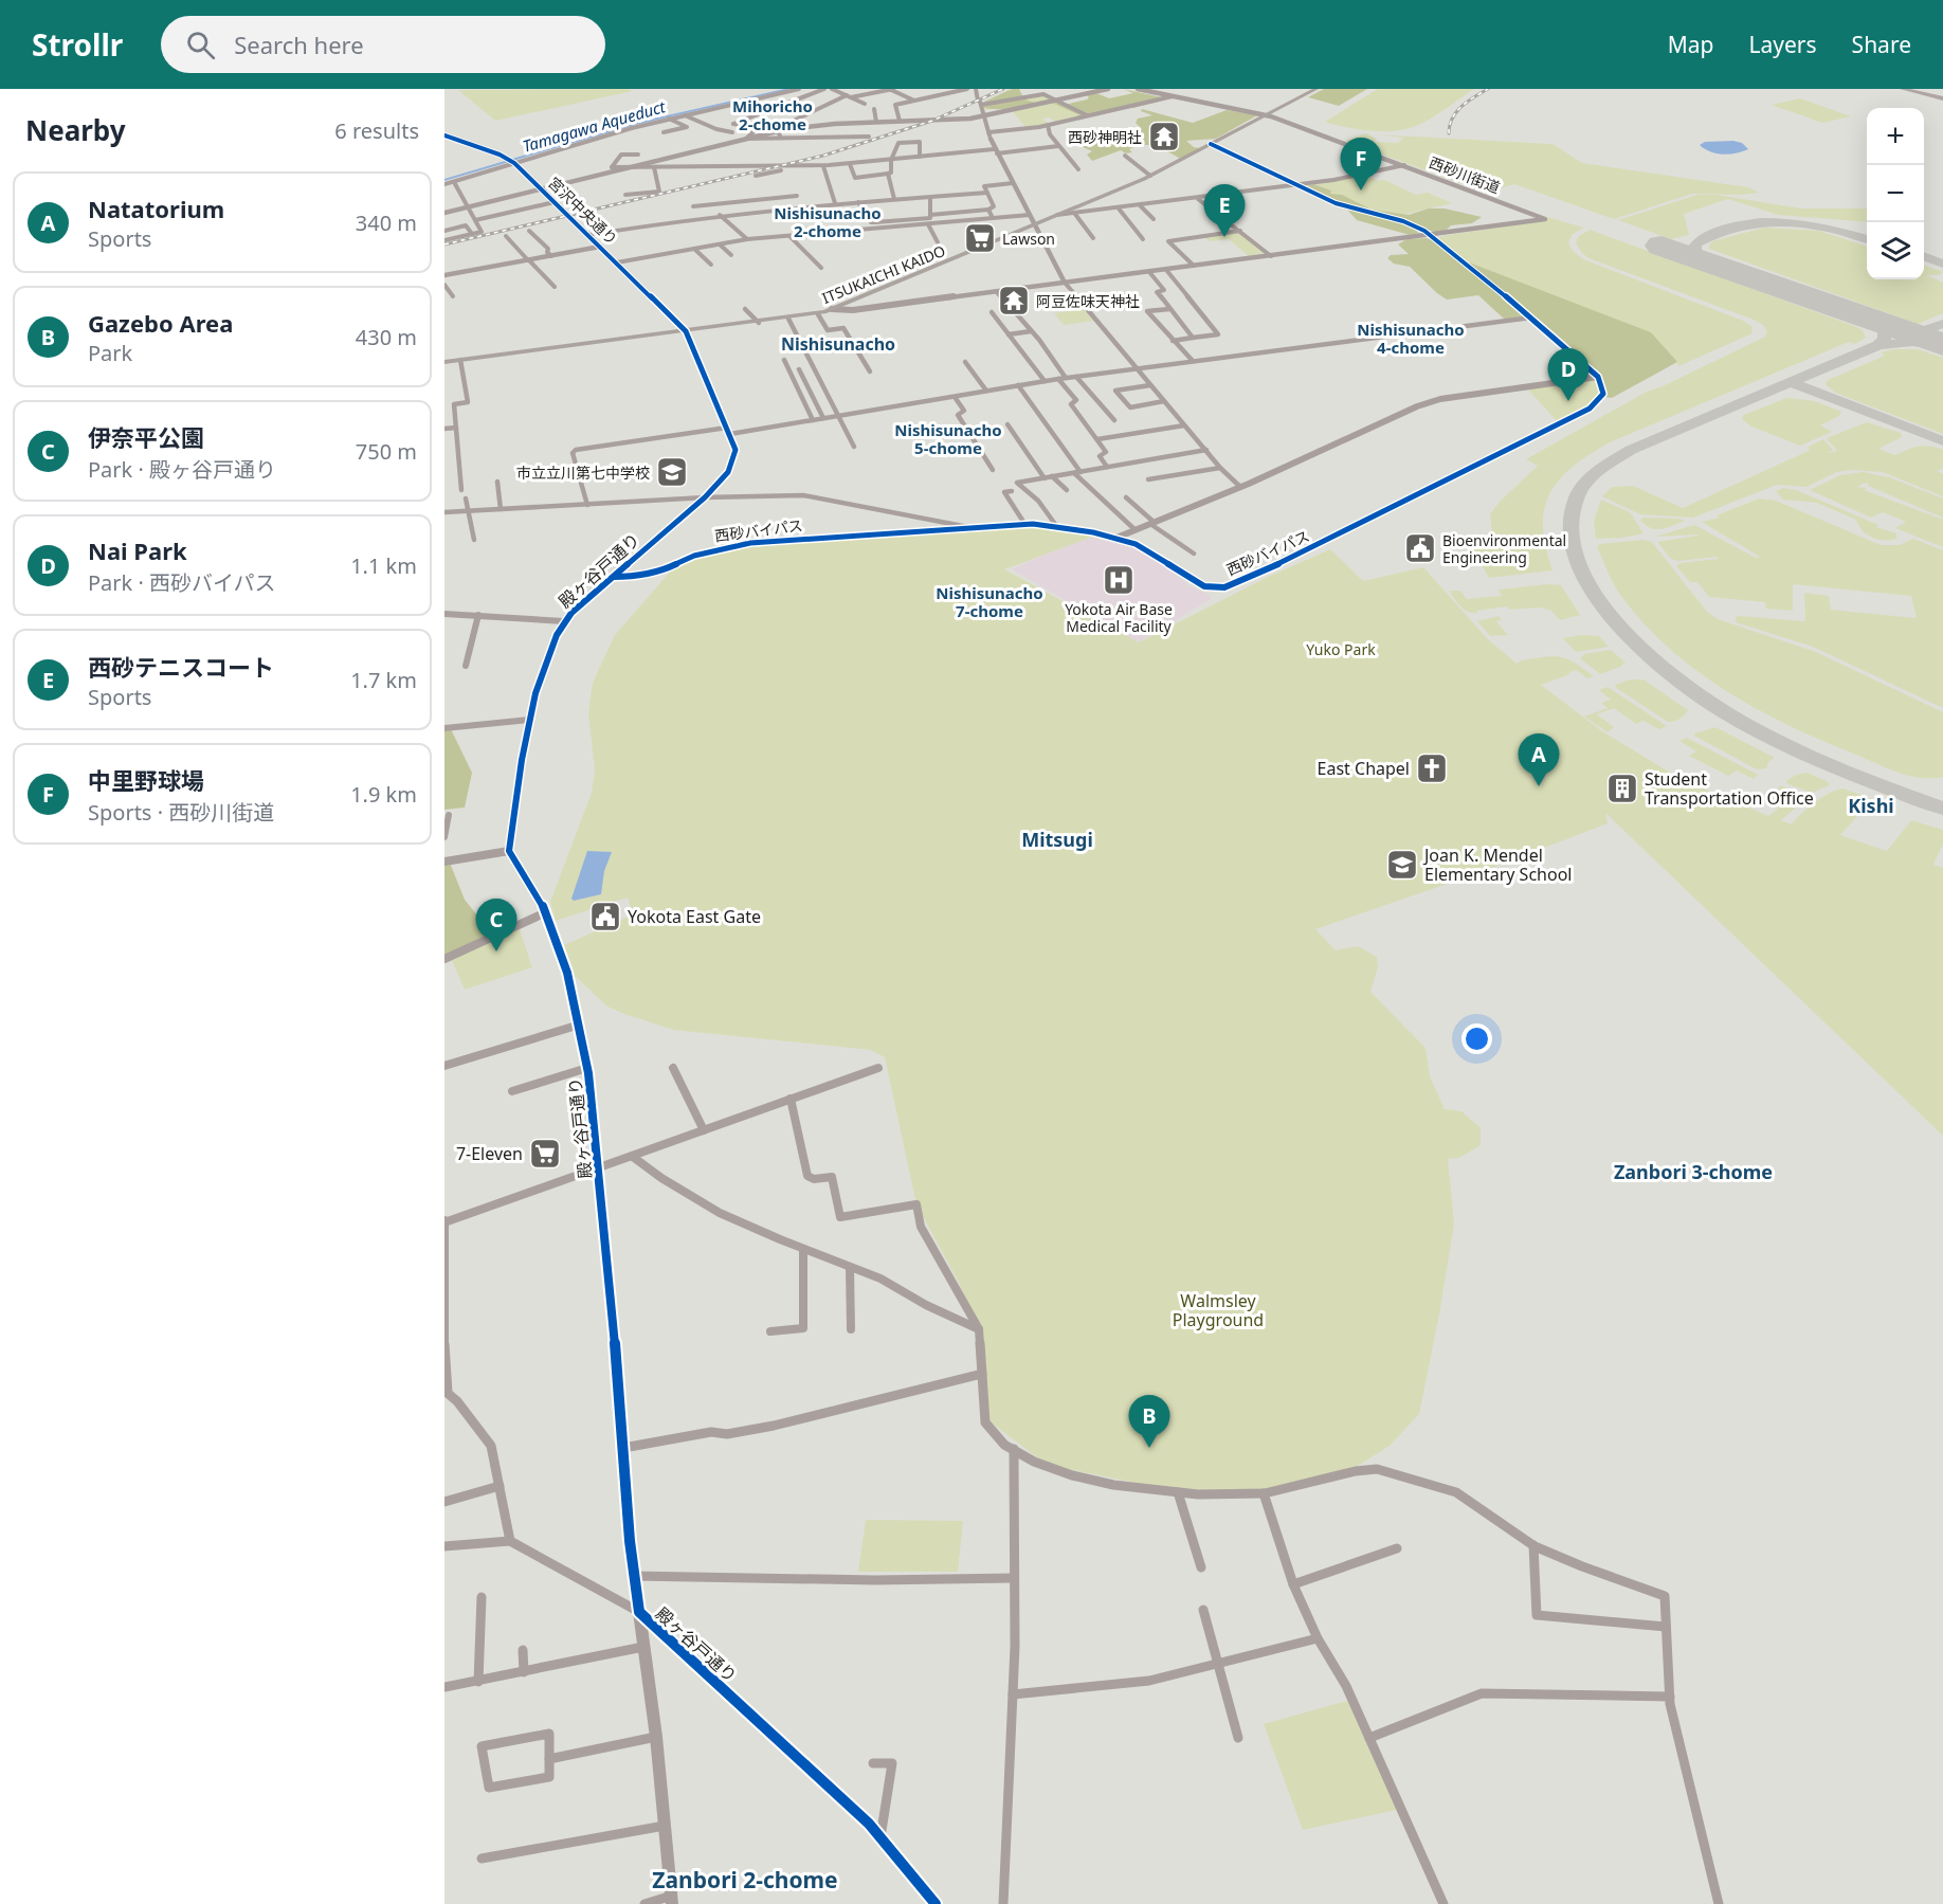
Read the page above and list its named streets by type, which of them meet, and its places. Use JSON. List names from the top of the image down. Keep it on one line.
{"streets":{"main road":["ITSUKAICHI KAIDO"],"street":["西砂川街道","宮沢中央通り","西砂バイパス","殿ヶ谷戸通り"]},"crossings":[["西砂川街道","ITSUKAICHI KAIDO"],["宮沢中央通り","ITSUKAICHI KAIDO"],["宮沢中央通り","殿ヶ谷戸通り"],["ITSUKAICHI KAIDO","殿ヶ谷戸通り"],["西砂バイパス","殿ヶ谷戸通り"]],"districts":["Mihoricho 2-chome","Nishisunacho 2-chome","Nishisunacho 4-chome","Nishisunacho","Nishisunacho 5-chome","Nishisunacho 7-chome","Kishi","Mitsugi","Zanbori 3-chome","Zanbori 2-chome"],"water":["Tamagawa Aqueduct"],"parks":["Yuko Park","Walmsley Playground"],"places":{"temple":["西砂神明社","阿豆佐味天神社"],"supermarket":["Lawson","7-Eleven"],"school or university":["市立立川第七中学校","Joan K. Mendel Elementary School"],"public building":["Bioenvironmental Engineering","Yokota East Gate"],"hospital":["Yokota Air Base Medical Facility"],"church":["East Chapel"],"building":["Student Transportation Office"]},"page":{"header":"Strollr","search":"Search here","nav":["Map","Layers","Share"],"heading":["Nearby","6 results"],"map_buttons":["+","−"],"pins":["F","E","D","A","C","B"],"list":[{"mark":"A","name":"Natatorium","note":"Sports","value":"340 m"},{"mark":"B","name":"Gazebo Area","note":"Park","value":"430 m"},{"mark":"C","name":"伊奈平公園","note":"Park · 殿ヶ谷戸通り","value":"750 m"},{"mark":"D","name":"Nai Park","note":"Park · 西砂バイパス","value":"1.1 km"},{"mark":"E","name":"西砂テニスコート","note":"Sports","value":"1.7 km"},{"mark":"F","name":"中里野球場","note":"Sports · 西砂川街道","value":"1.9 km"}]}}
